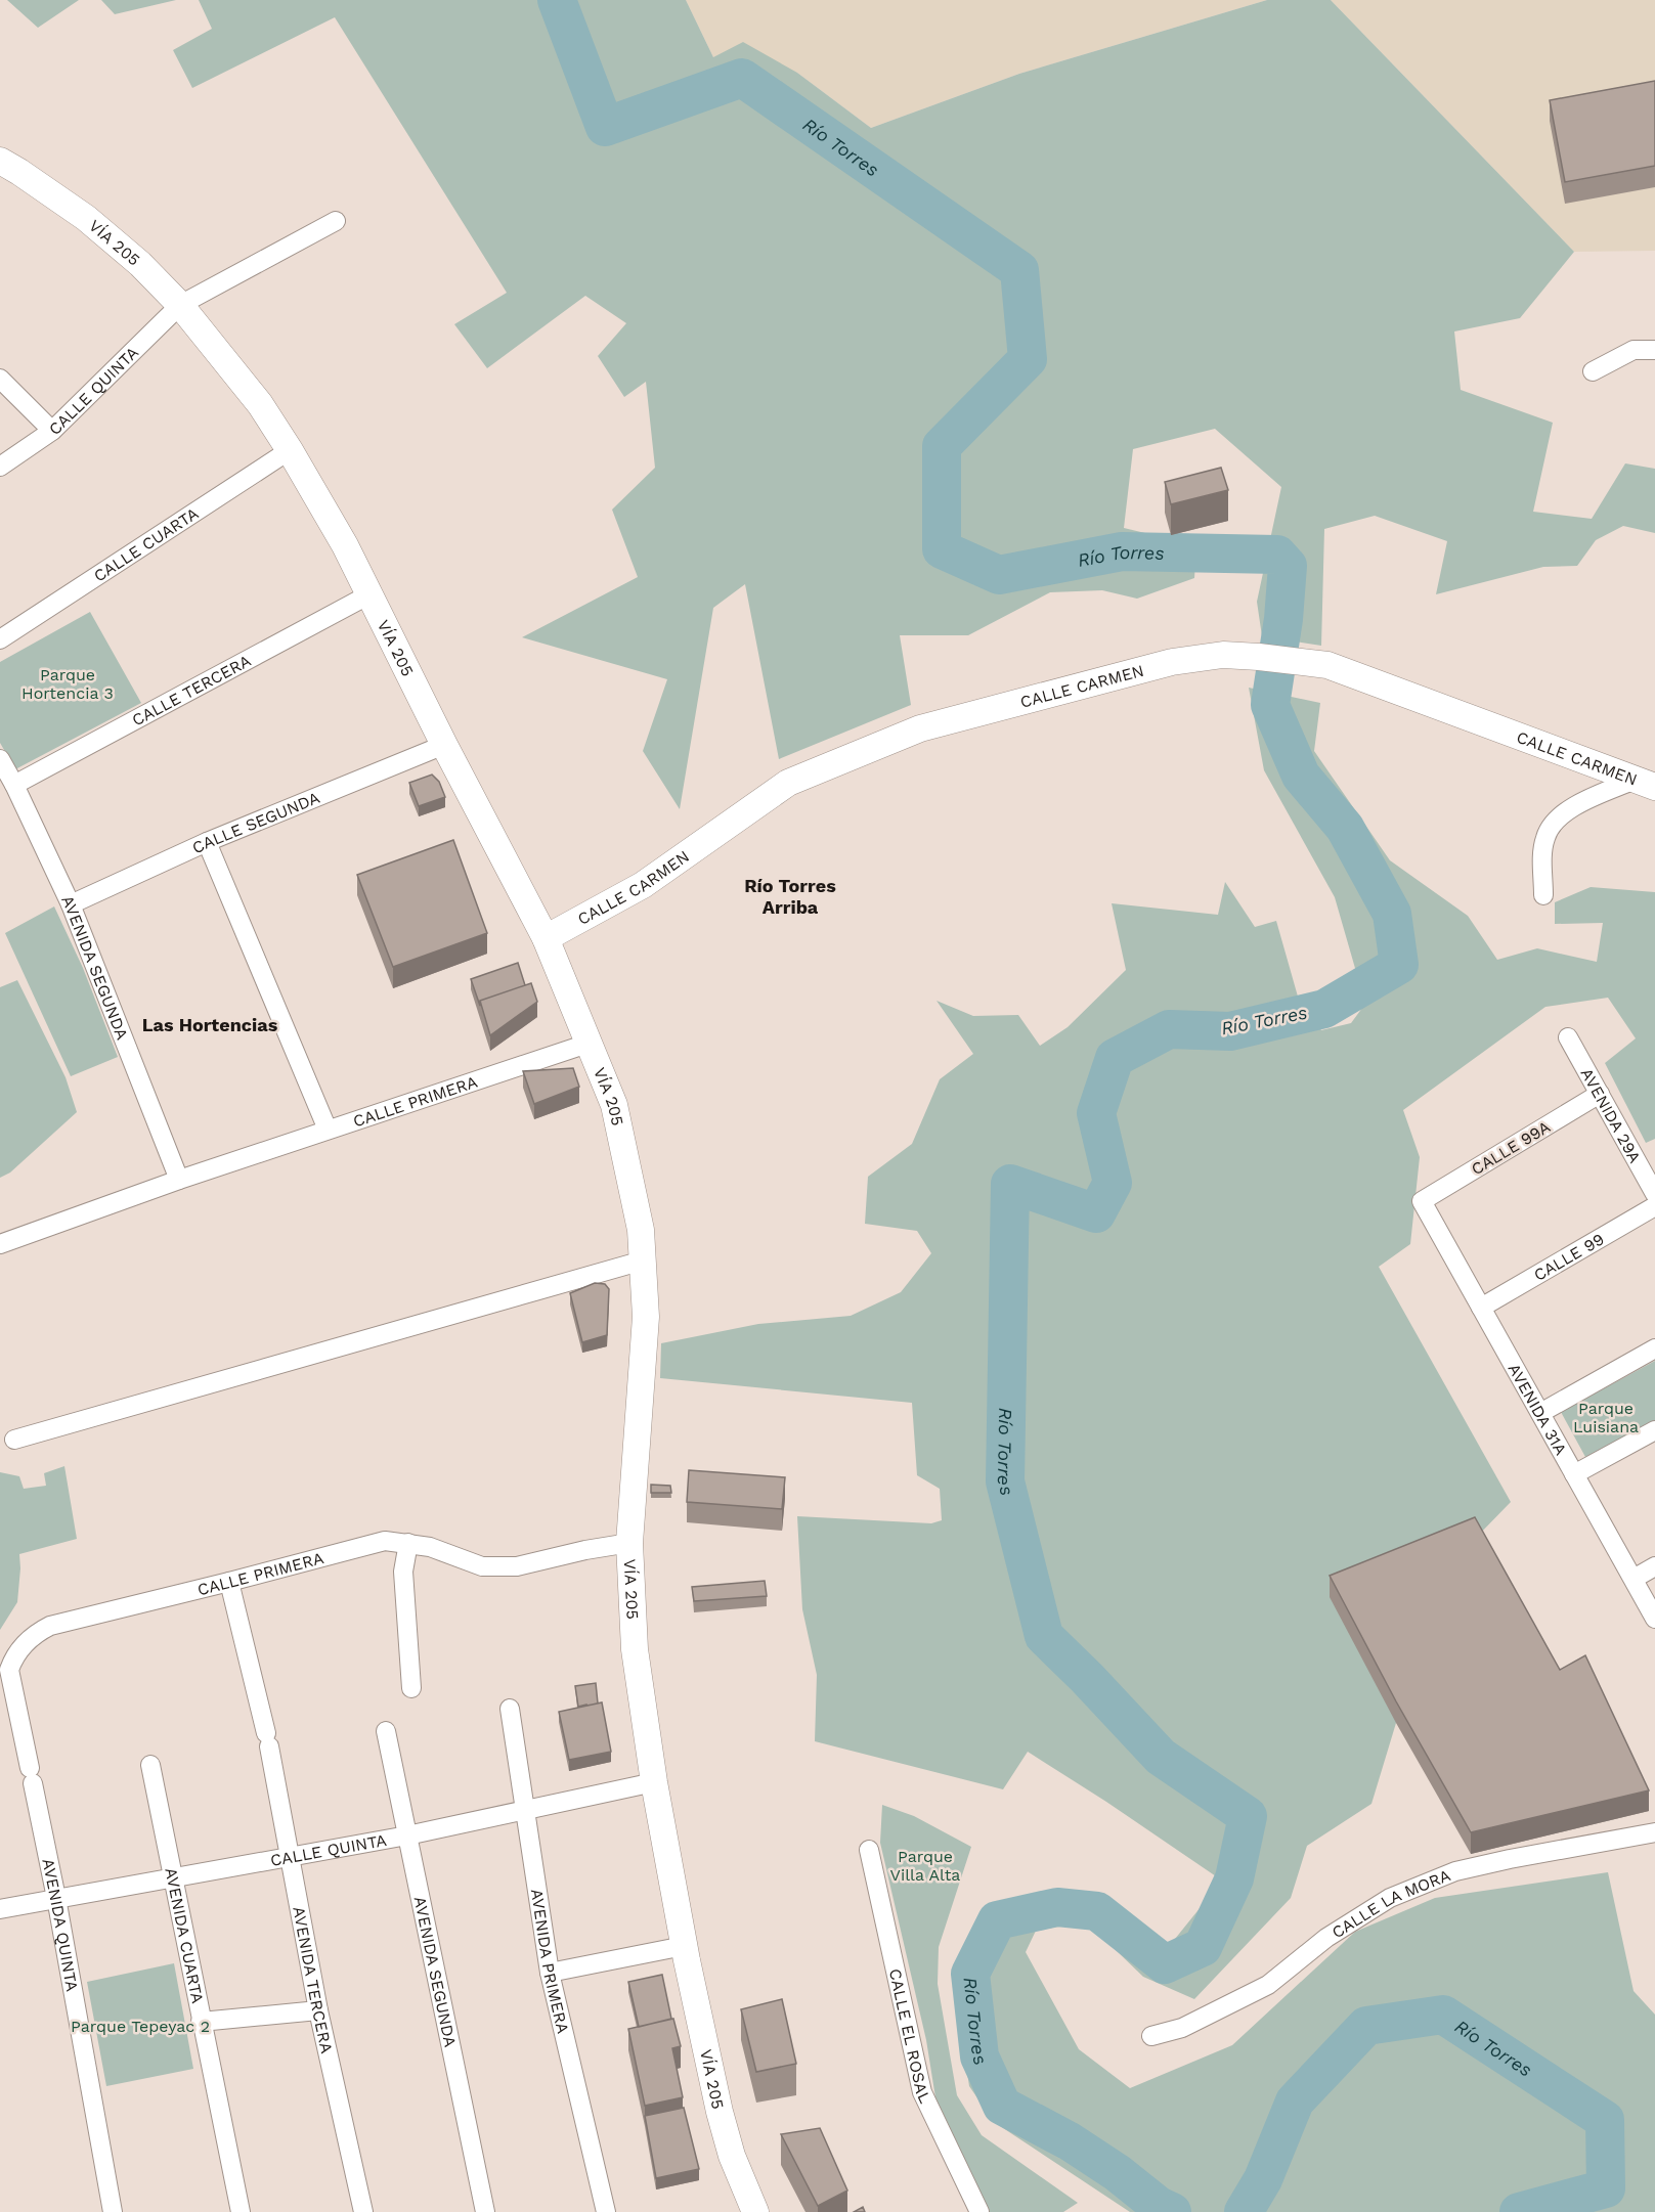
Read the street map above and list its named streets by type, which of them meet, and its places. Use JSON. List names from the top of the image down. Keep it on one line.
{"streets":{"main road":["VÍA 205","CALLE CARMEN"],"street":["CALLE QUINTA","CALLE CUARTA","CALLE TERCERA","CALLE SEGUNDA","AVENIDA SEGUNDA","CALLE PRIMERA","AVENIDA 29A","CALLE 99A","CALLE 99","AVENIDA 31A","CALLE LA MORA","AVENIDA QUINTA","AVENIDA CUARTA","AVENIDA PRIMERA","AVENIDA TERCERA","CALLE EL ROSAL"]},"crossings":[["VÍA 205","CALLE QUINTA"],["VÍA 205","CALLE CUARTA"],["VÍA 205","CALLE CARMEN"],["VÍA 205","CALLE TERCERA"],["VÍA 205","CALLE SEGUNDA"],["VÍA 205","CALLE PRIMERA"],["CALLE QUINTA","AVENIDA SEGUNDA"],["CALLE QUINTA","AVENIDA QUINTA"],["CALLE QUINTA","AVENIDA CUARTA"],["CALLE QUINTA","AVENIDA PRIMERA"],["CALLE QUINTA","AVENIDA TERCERA"],["CALLE TERCERA","AVENIDA SEGUNDA"],["CALLE SEGUNDA","AVENIDA SEGUNDA"],["AVENIDA SEGUNDA","CALLE PRIMERA"],["CALLE PRIMERA","AVENIDA QUINTA"],["CALLE PRIMERA","AVENIDA TERCERA"],["AVENIDA 29A","CALLE 99A"],["CALLE 99A","AVENIDA 31A"],["CALLE 99","AVENIDA 31A"]],"districts":["Río Torres Arriba","Las Hortencias"],"water":["Río Torres"],"parks":["Parque Hortencia 3","Parque Luisiana","Parque Villa Alta","Parque Tepeyac 2"]}
